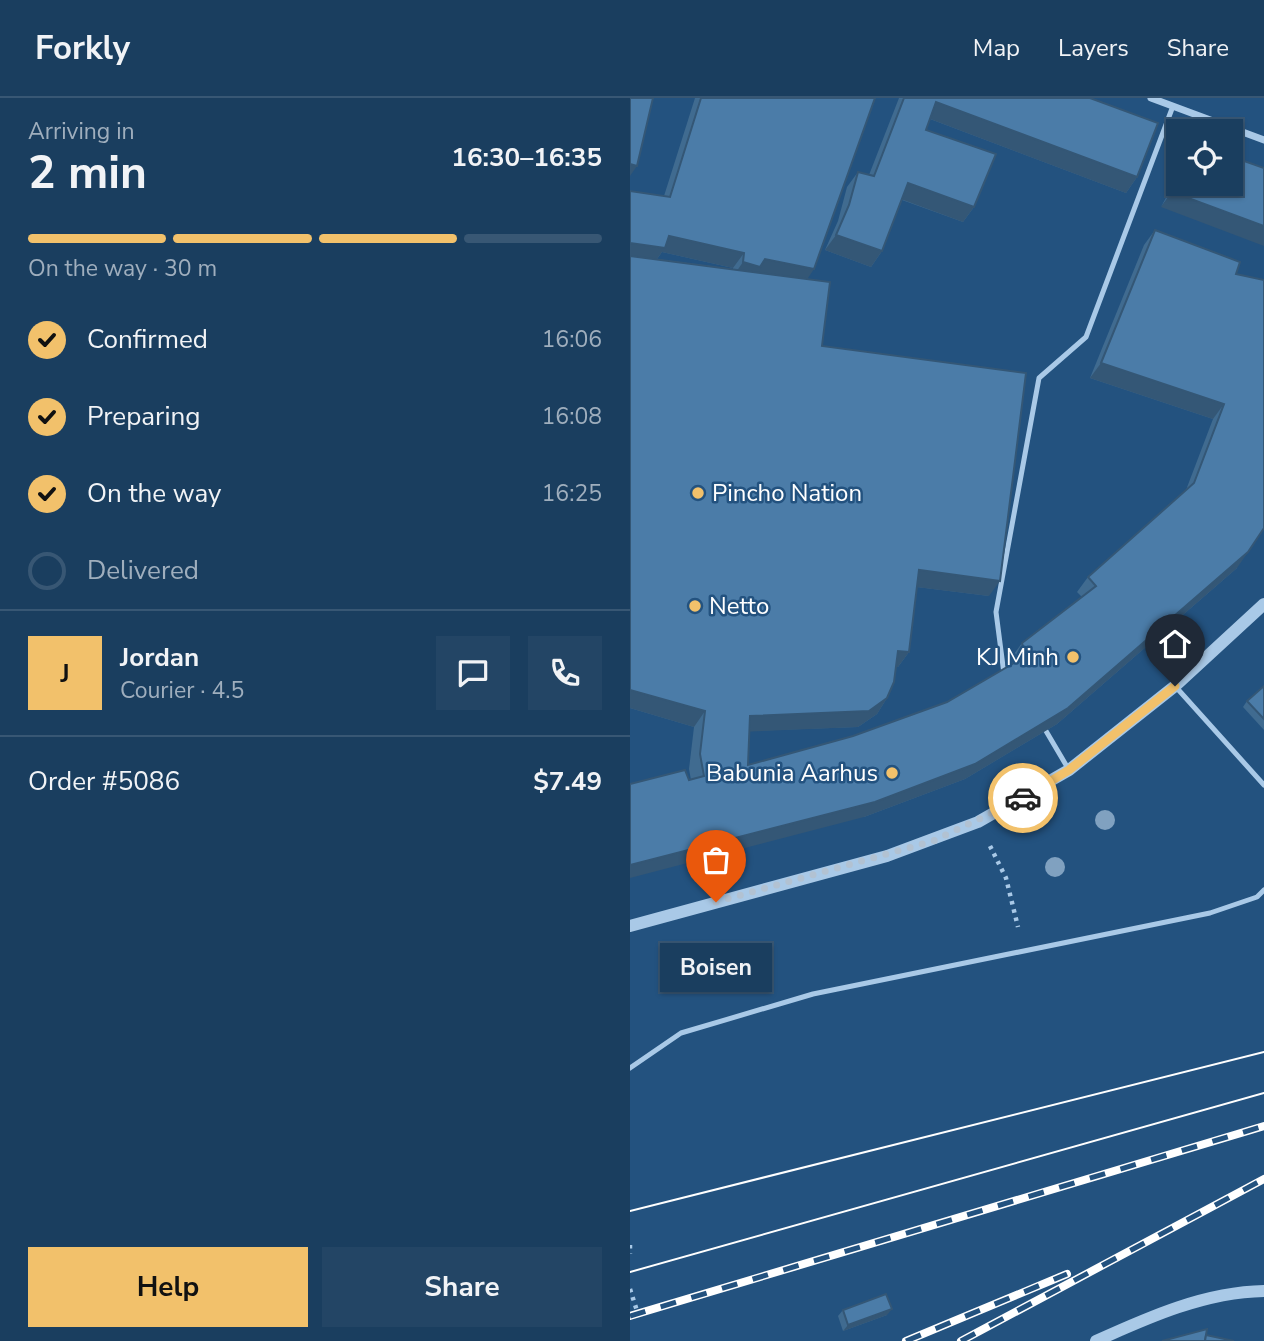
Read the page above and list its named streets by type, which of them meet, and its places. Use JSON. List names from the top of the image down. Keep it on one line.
{"places":["Pincho Nation","Netto","KJ Minh","Babunia Aarhus","Boisen"],"page":{"header":"Forkly","nav":["Map","Layers","Share"],"heading":["2 min","Arriving in","16:30–16:35"],"panel":["Jordan","Courier · 4.5","Order #5086","$7.49"],"bar":"On the way · 30 m","list":[["Confirmed","16:06"],["Preparing","16:08"],["On the way","16:25"],"Delivered"],"round":"J","bubble":"Boisen","buttons":["Help","Share"]}}
